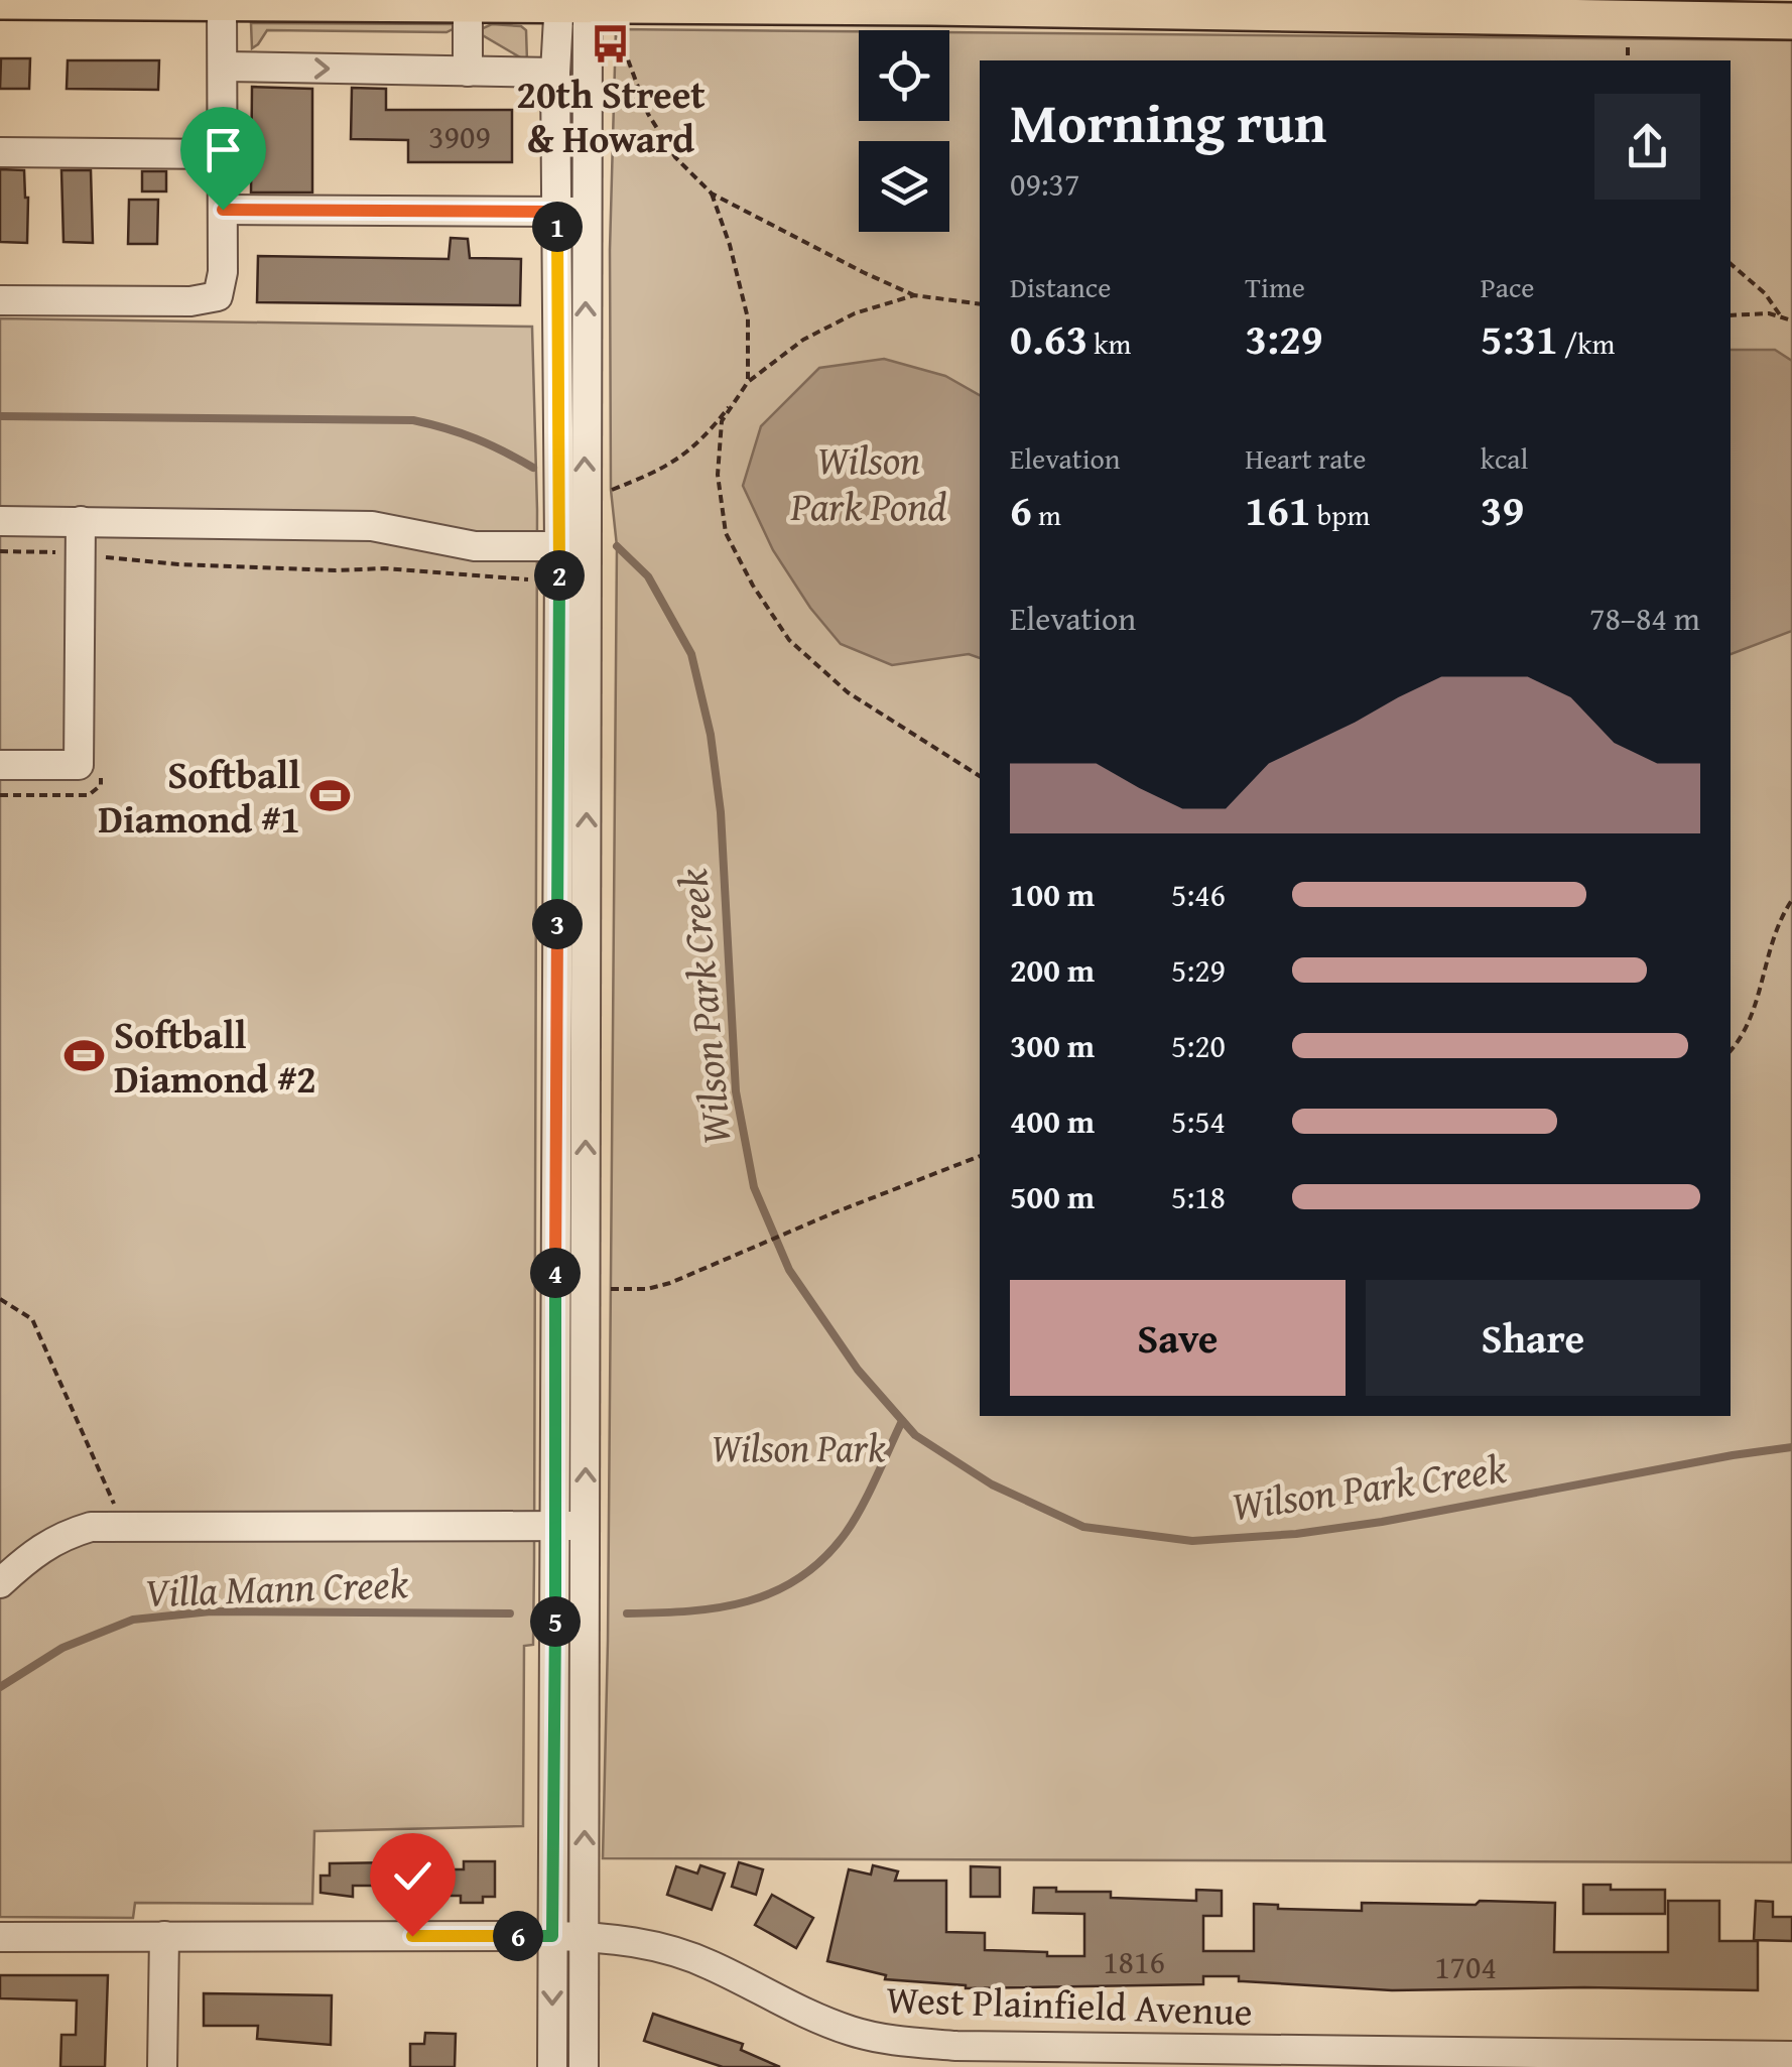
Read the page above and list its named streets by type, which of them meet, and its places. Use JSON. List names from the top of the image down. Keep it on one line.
{"streets":{"street":["West Plainfield Avenue"]},"water":["Wilson Park Pond","Wilson Park Creek","Villa Mann Creek"],"parks":["Wilson Park"],"places":{"bus stop":["20th Street & Howard"],"sports":["Softball Diamond #1","Softball Diamond #2"]},"house_numbers":["3909","1816","1704"],"page":{"heading":["Morning run","09:37"],"pins":["1","2","3","4","5","6"],"stats":[["Distance","0.63 km"],["Time","3:29"],["Pace","5:31 /km"],["Elevation","6 m"],["Heart rate","161 bpm"],["kcal","39"]],"chart":["Elevation","78–84 m"],"list":[{"name":"100 m","note":"5:46"},{"name":"200 m","note":"5:29"},{"name":"300 m","note":"5:20"},{"name":"400 m","note":"5:54"},{"name":"500 m","note":"5:18"}],"buttons":["Save","Share"]}}
